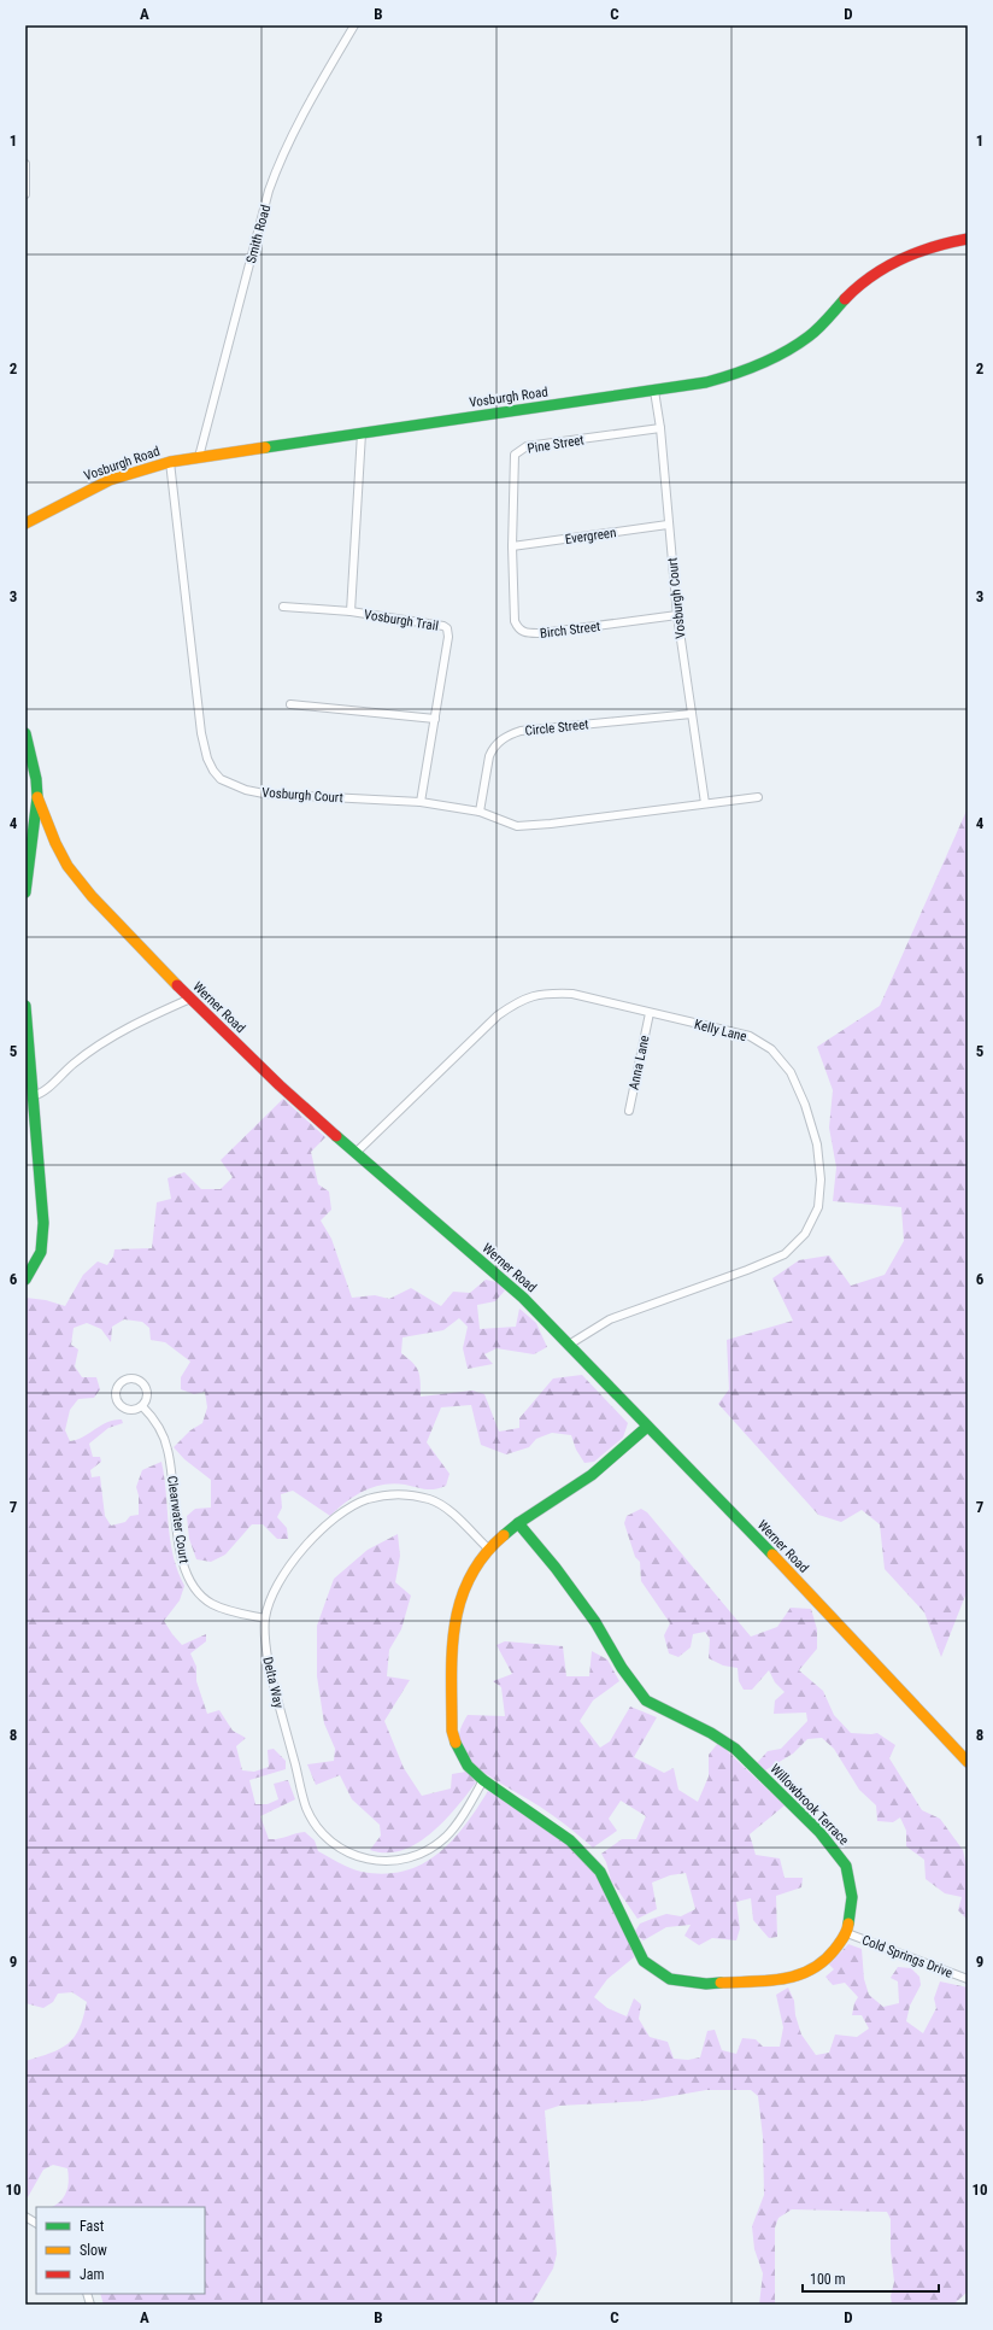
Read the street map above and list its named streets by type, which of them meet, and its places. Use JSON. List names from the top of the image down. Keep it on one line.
{"streets":{"street":["Smith Road","Vosburgh Road","Pine Street","Evergreen","Vosburgh Court","Vosburgh Trail","Birch Street","Circle Street","Werner Road","Kelly Lane","Anna Lane","Clearwater Court","Delta Way","Willowbrook Terrace","Cold Springs Drive"]},"crossings":[["Smith Road","Vosburgh Road"],["Vosburgh Road","Vosburgh Court"],["Vosburgh Road","Vosburgh Trail"],["Pine Street","Evergreen"],["Pine Street","Vosburgh Court"],["Pine Street","Birch Street"],["Evergreen","Vosburgh Court"],["Evergreen","Birch Street"],["Vosburgh Court","Vosburgh Trail"],["Vosburgh Court","Birch Street"],["Vosburgh Court","Circle Street"],["Werner Road","Kelly Lane"],["Werner Road","Willowbrook Terrace"],["Kelly Lane","Anna Lane"],["Clearwater Court","Delta Way"],["Delta Way","Willowbrook Terrace"],["Willowbrook Terrace","Cold Springs Drive"]],"legend":["Fast","Slow","Jam"],"scale_bar":"100 m","grid":{"columns":["A","B","C","D"],"rows":["1","2","3","4","5","6","7","8","9","10"]}}
